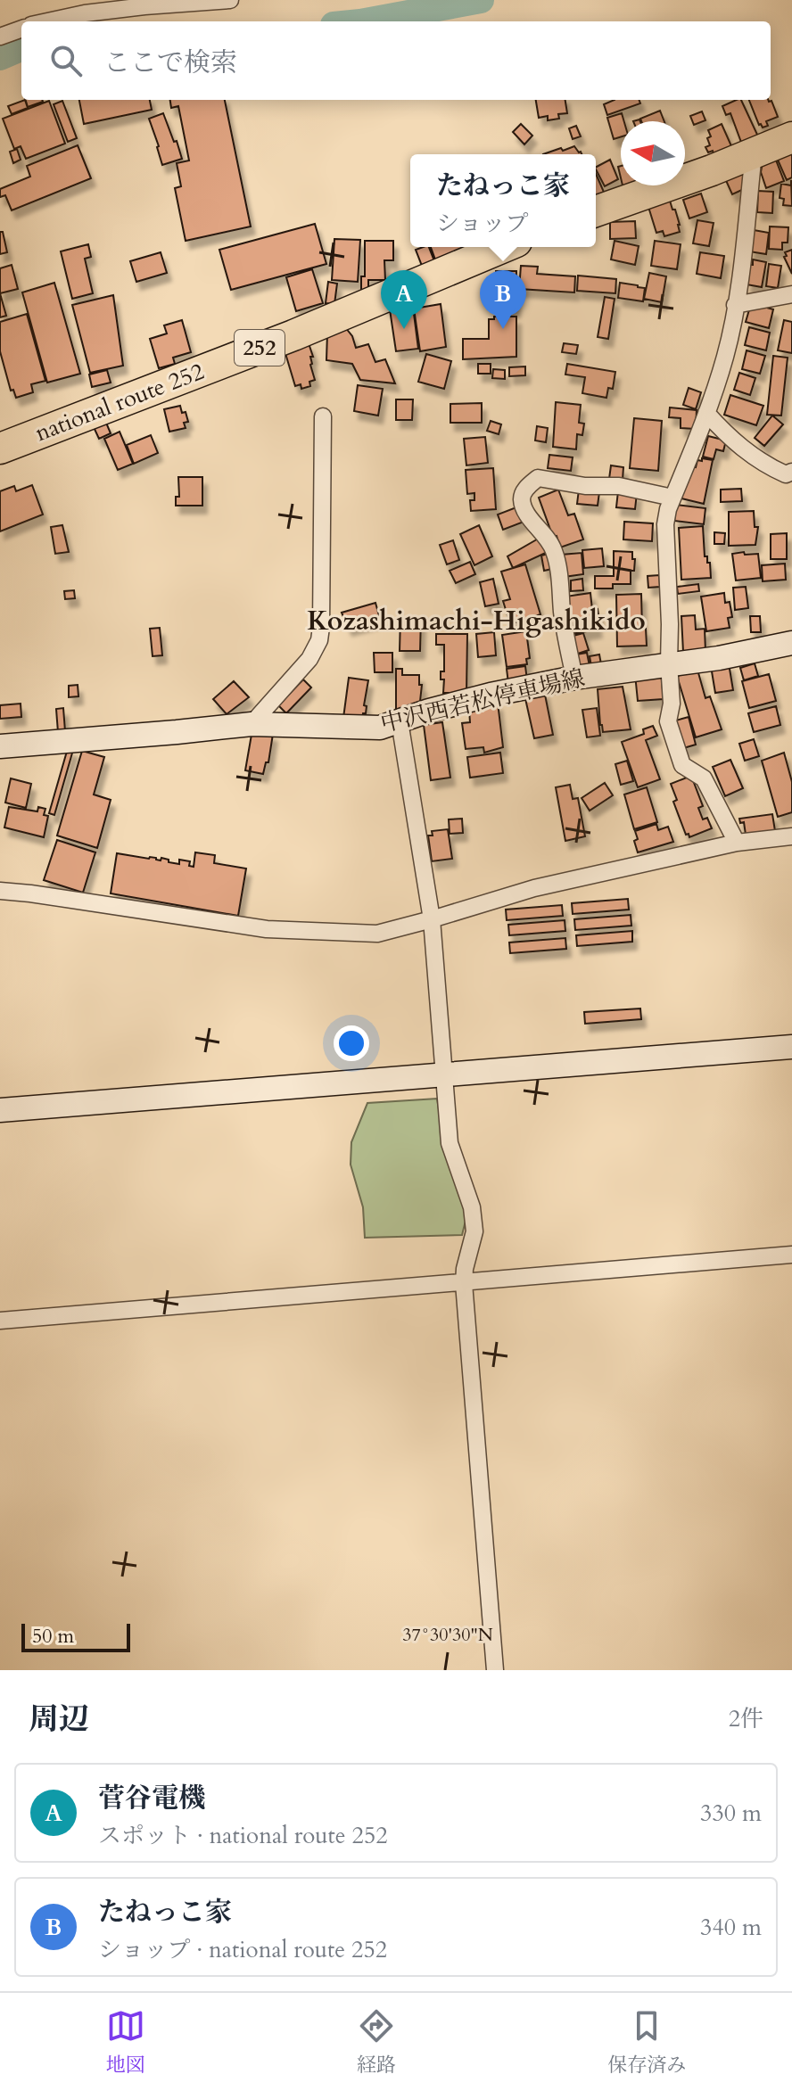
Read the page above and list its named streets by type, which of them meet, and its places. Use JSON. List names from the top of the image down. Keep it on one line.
{"streets":{"highway":["252","national route 252"],"main road":["中沢西若松停車場線"]},"districts":["Kozashimachi-Higashikido"],"scale_bar":"50 m","north":"left","page":{"search":"ここで検索","popup":["たねっこ家","ショップ"],"pins":["A","B"],"scale":"50 m","heading":["周辺","2件"],"list":[{"mark":"A","name":"菅谷電機","note":"スポット · national route 252","value":"330 m"},{"mark":"B","name":"たねっこ家","note":"ショップ · national route 252","value":"340 m"}],"nav":["地図","経路","保存済み"]},"coordinates":["37°30'30\"N"]}
